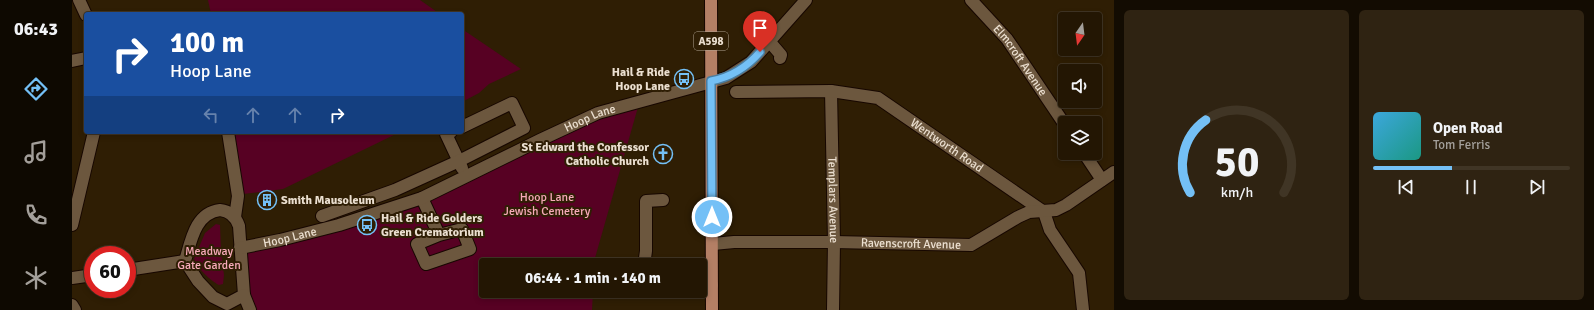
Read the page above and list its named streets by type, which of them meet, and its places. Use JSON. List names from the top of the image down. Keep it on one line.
{"streets":{"main road":["A598"],"street":["Elmcroft Avenue","Hoop Lane","Wentworth Road","Templars Avenue","Ravenscroft Avenue"]},"crossings":[["A598","Hoop Lane"],["A598","Ravenscroft Avenue"],["Wentworth Road","Templars Avenue"],["Wentworth Road","Ravenscroft Avenue"],["Templars Avenue","Ravenscroft Avenue"]],"parks":["Hoop Lane Jewish Cemetery","Meadway Gate Garden"],"places":{"bus stop":["Hail & Ride Hoop Lane","Hail & Ride Golders Green Crematorium"],"church":["St Edward the Confessor Catholic Church"],"building":["Smith Mausoleum"]},"north":"bottom","page":{"tabs":"06:43","turn":["100 m","Hoop Lane"],"song":["Open Road","Tom Ferris"],"limit":"60","trip":"06:44 · 1 min · 140 m","gauge":["50","km/h"]}}
